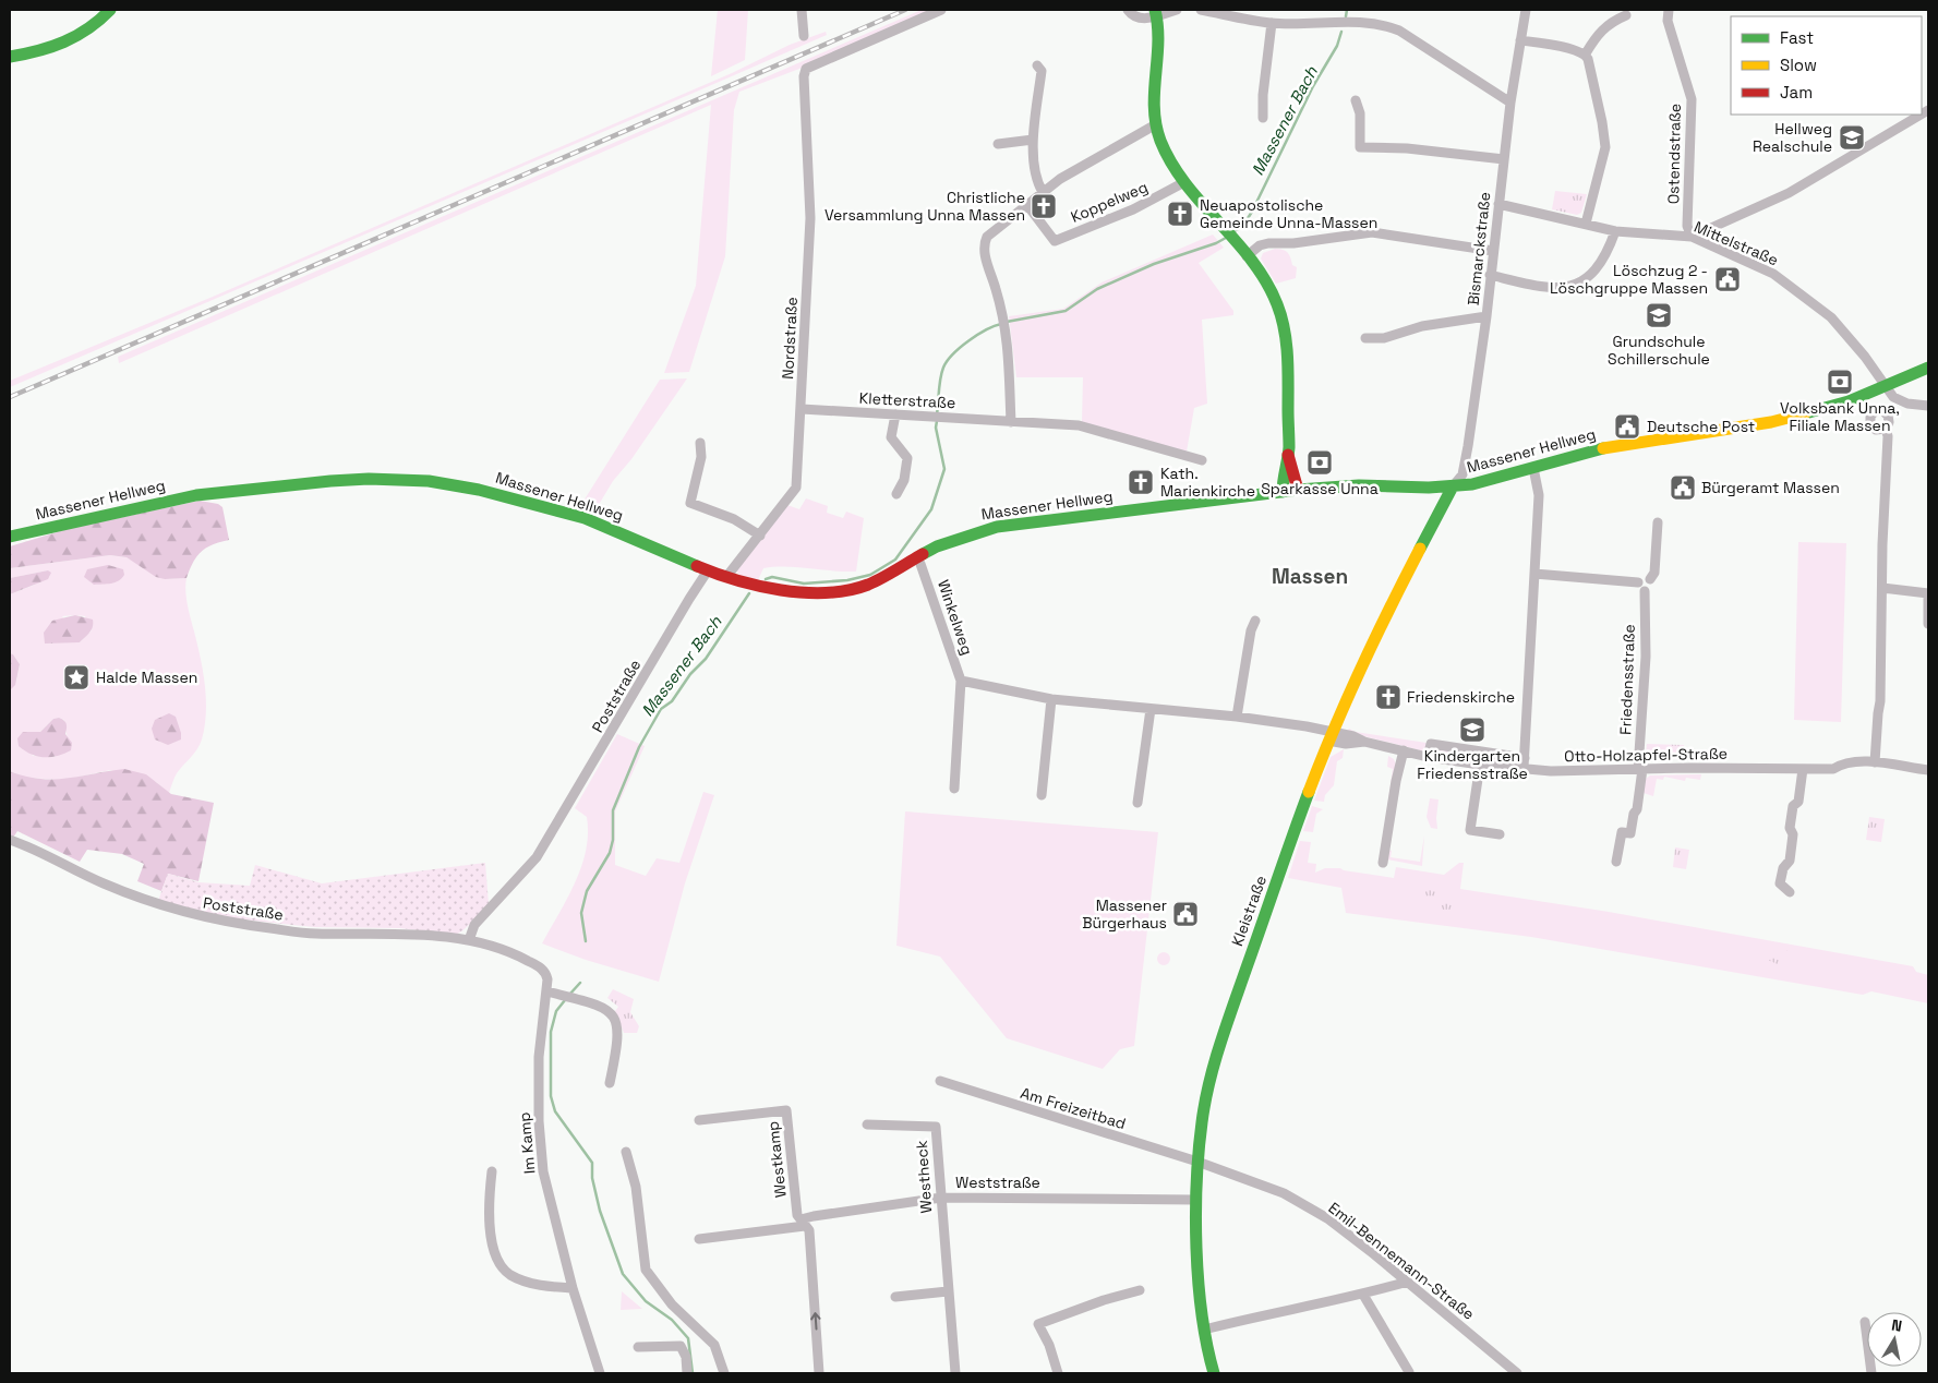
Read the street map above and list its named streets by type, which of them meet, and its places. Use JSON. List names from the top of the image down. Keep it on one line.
{"streets":{"main road":["Massener Hellweg","Kleistraße"],"street":["Ostendstraße","Koppelweg","Mittelstraße","Bismarckstraße","Nordstraße","Kletterstraße","Winkelweg","Friedensstraße","Poststraße","Otto-Holzapfel-Straße","Am Freizeitbad","Im Kamp","Westkamp","Westheck","Weststraße","Emil-Bennemann-Straße"]},"crossings":[["Ostendstraße","Mittelstraße"],["Mittelstraße","Bismarckstraße"],["Mittelstraße","Massener Hellweg"],["Bismarckstraße","Massener Hellweg"],["Bismarckstraße","Kleistraße"],["Nordstraße","Kletterstraße"],["Nordstraße","Massener Hellweg"],["Massener Hellweg","Poststraße"],["Massener Hellweg","Kleistraße"],["Friedensstraße","Otto-Holzapfel-Straße"],["Poststraße","Im Kamp"],["Otto-Holzapfel-Straße","Kleistraße"],["Kleistraße","Am Freizeitbad"],["Kleistraße","Weststraße"],["Kleistraße","Emil-Bennemann-Straße"],["Am Freizeitbad","Emil-Bennemann-Straße"],["Westkamp","Weststraße"],["Westheck","Weststraße"]],"one_way":["Westkamp"],"districts":["Massen"],"water":["Massener Bach"],"places":{"school or university":["Hellweg Realschule","Grundschule Schillerschule","Kindergarten Friedensstraße"],"church":["Christliche Versammlung Unna Massen","Neuapostolische Gemeinde Unna-Massen","Kath. Marienkirche","Friedenskirche"],"public building":["Löschzug 2 - Löschgruppe Massen","Deutsche Post","Bürgeramt Massen","Massener Bürgerhaus"],"bank":["Volksbank Unna, Filiale Massen","Sparkasse Unna"],"place":["Halde Massen"]},"legend":["Fast","Slow","Jam"],"north":"top"}
